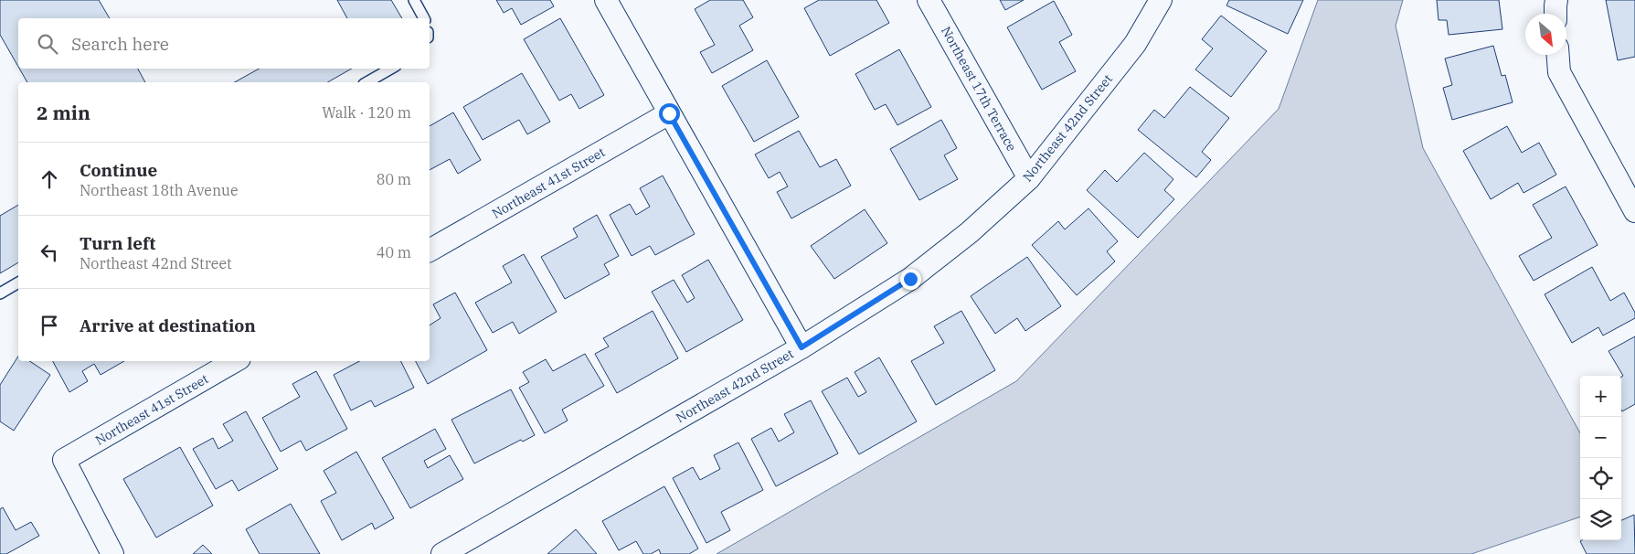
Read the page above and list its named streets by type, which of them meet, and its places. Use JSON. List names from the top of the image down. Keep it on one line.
{"streets":{"street":["Northeast 17th Terrace","Northeast 42nd Street","Northeast 41st Street"]},"crossings":[["Northeast 17th Terrace","Northeast 42nd Street"]],"north":"bottom right","page":{"search":"Search here","heading":["2 min","Walk · 120 m"],"list":[["Continue","Northeast 18th Avenue","80 m"],["Turn left","Northeast 42nd Street","40 m"],"Arrive at destination"],"map_buttons":["+","−"]}}
